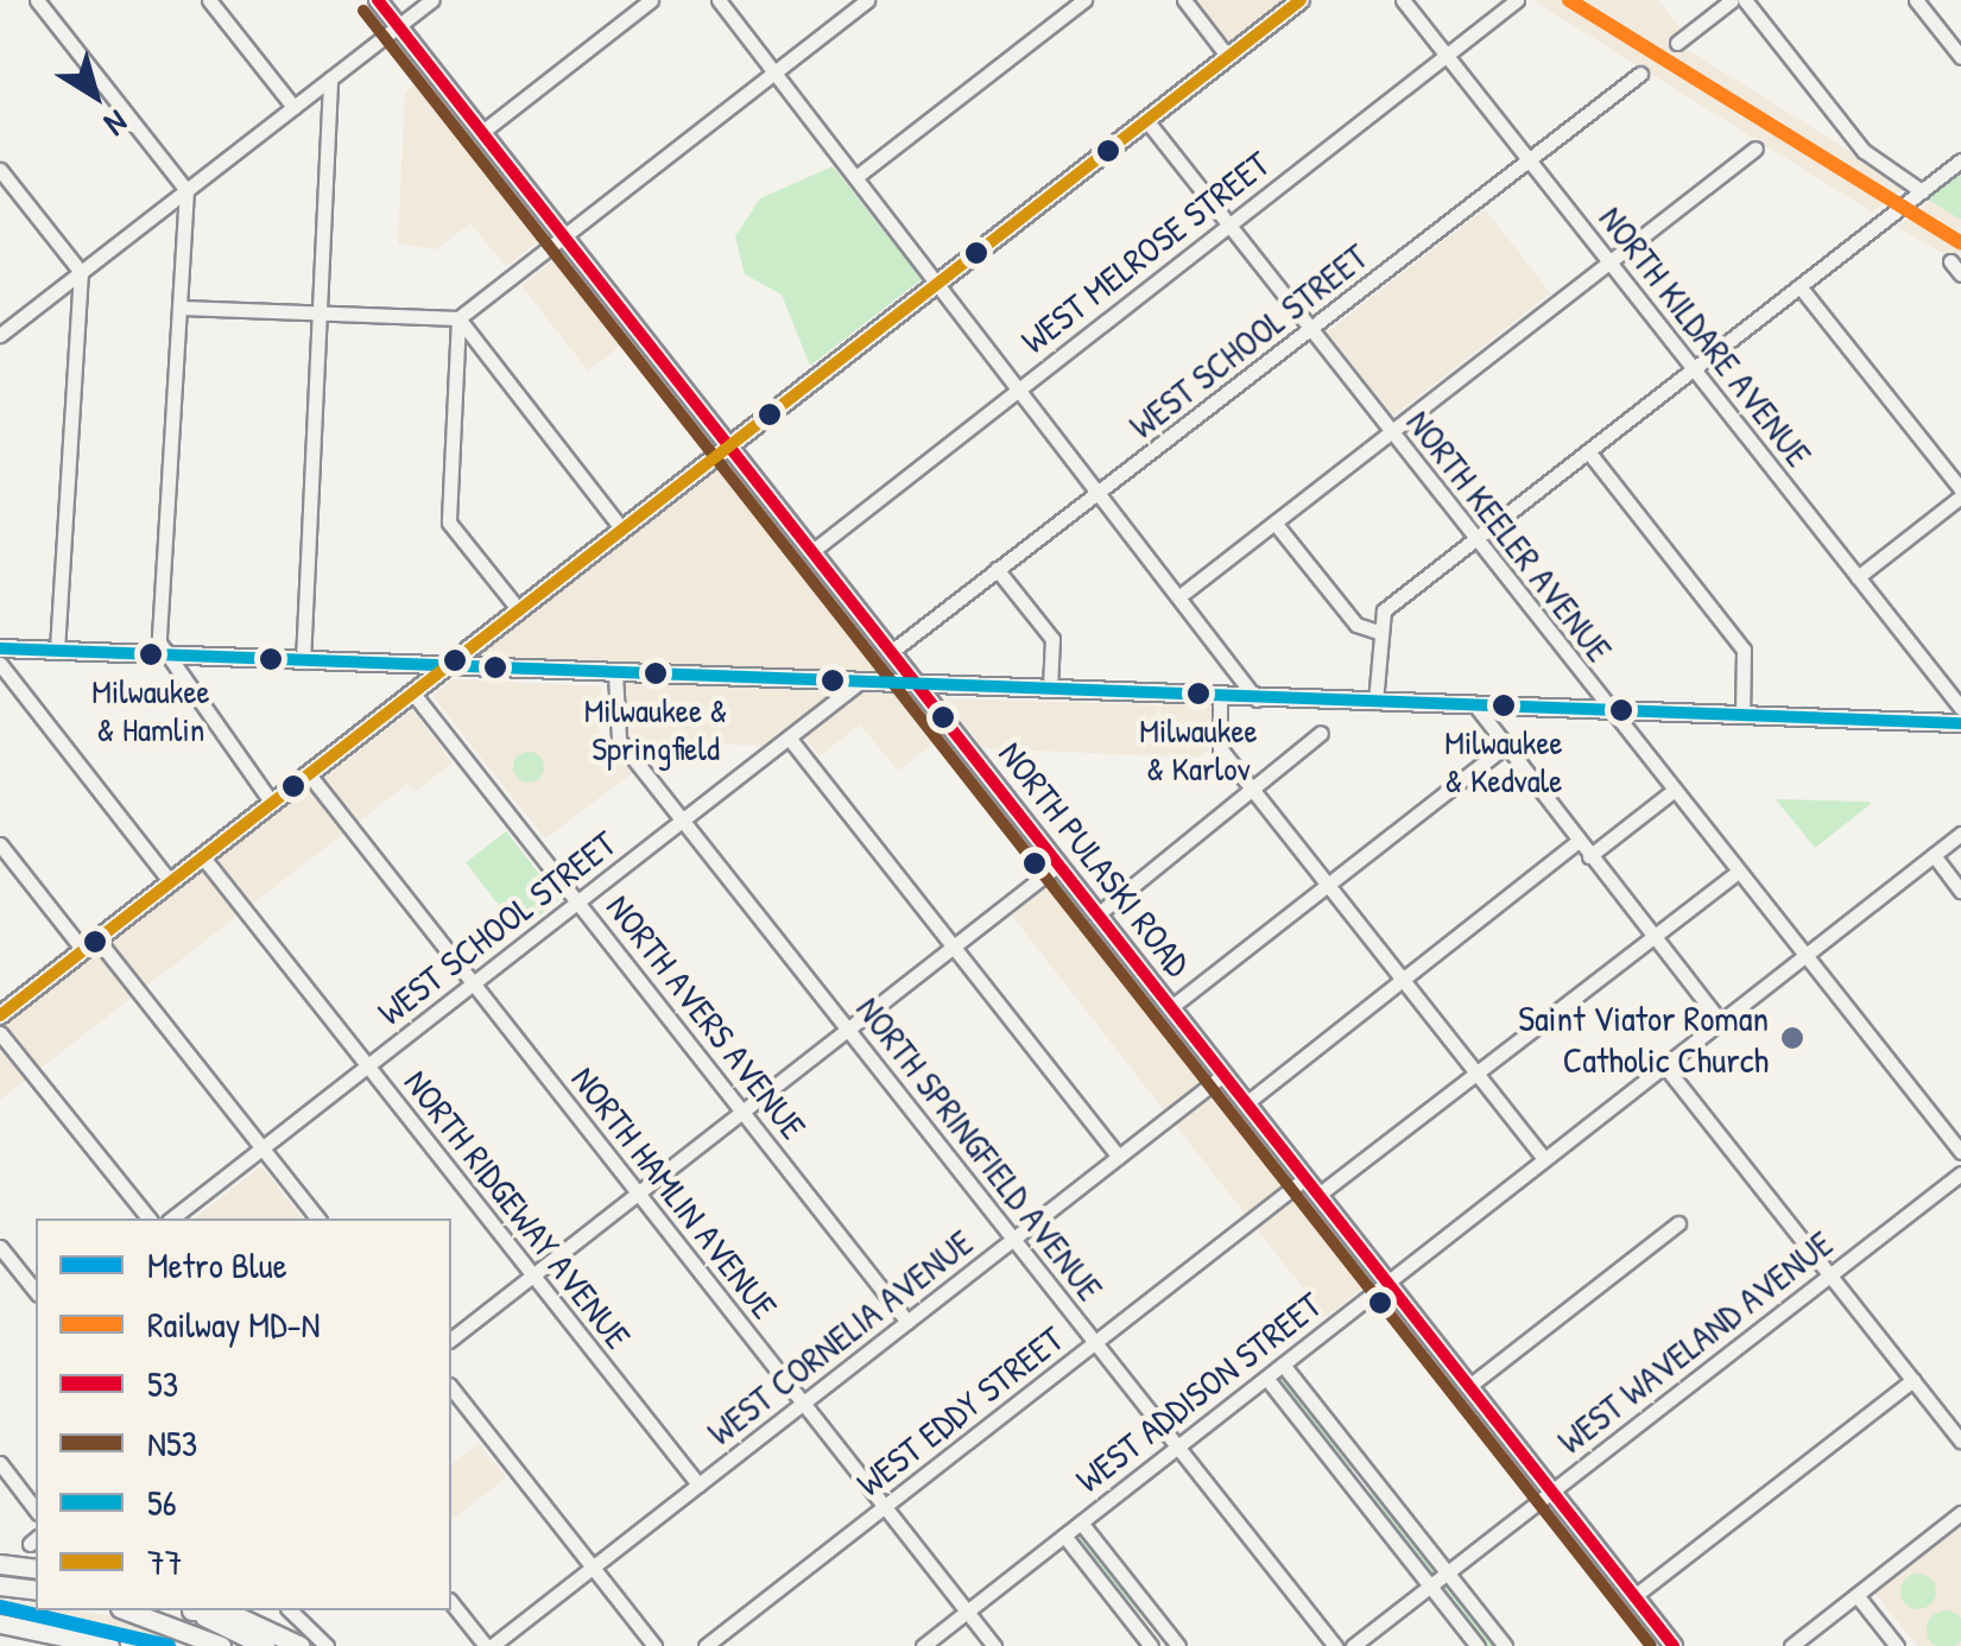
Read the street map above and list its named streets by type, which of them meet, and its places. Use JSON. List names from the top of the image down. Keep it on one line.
{"streets":{"main road":["NORTH PULASKI ROAD"],"street":["WEST MELROSE STREET","NORTH KILDARE AVENUE","WEST SCHOOL STREET","NORTH KEELER AVENUE","NORTH AVERS AVENUE","NORTH SPRINGFIELD AVENUE","NORTH HAMLIN AVENUE","NORTH RIDGEWAY AVENUE","WEST CORNELIA AVENUE","WEST WAVELAND AVENUE","WEST ADDISON STREET","WEST EDDY STREET"]},"crossings":[["WEST MELROSE STREET","NORTH KILDARE AVENUE"],["WEST MELROSE STREET","NORTH KEELER AVENUE"],["WEST MELROSE STREET","NORTH PULASKI ROAD"],["NORTH KILDARE AVENUE","WEST SCHOOL STREET"],["WEST SCHOOL STREET","NORTH KEELER AVENUE"],["WEST SCHOOL STREET","NORTH PULASKI ROAD"],["WEST SCHOOL STREET","NORTH AVERS AVENUE"],["WEST SCHOOL STREET","NORTH SPRINGFIELD AVENUE"],["WEST SCHOOL STREET","NORTH HAMLIN AVENUE"],["WEST SCHOOL STREET","NORTH RIDGEWAY AVENUE"],["NORTH KEELER AVENUE","WEST ADDISON STREET"],["NORTH PULASKI ROAD","WEST CORNELIA AVENUE"],["NORTH PULASKI ROAD","WEST WAVELAND AVENUE"],["NORTH PULASKI ROAD","WEST ADDISON STREET"],["NORTH PULASKI ROAD","WEST EDDY STREET"],["NORTH AVERS AVENUE","WEST CORNELIA AVENUE"],["NORTH SPRINGFIELD AVENUE","WEST CORNELIA AVENUE"],["NORTH SPRINGFIELD AVENUE","WEST ADDISON STREET"],["NORTH SPRINGFIELD AVENUE","WEST EDDY STREET"],["NORTH HAMLIN AVENUE","WEST CORNELIA AVENUE"],["NORTH HAMLIN AVENUE","WEST ADDISON STREET"],["NORTH HAMLIN AVENUE","WEST EDDY STREET"],["NORTH RIDGEWAY AVENUE","WEST CORNELIA AVENUE"]],"places":["Milwaukee & Hamlin","Milwaukee & Springfield","Milwaukee & Karlov","Milwaukee & Kedvale","Saint Viator Roman Catholic Church"],"lines":["rail line MD-N","transit line 53","transit line 77","transit line N53","transit line 56","metro line Blue"],"legend":["Metro Blue","Railway MD-N","53","N53","56","77"],"north":"bottom right"}
